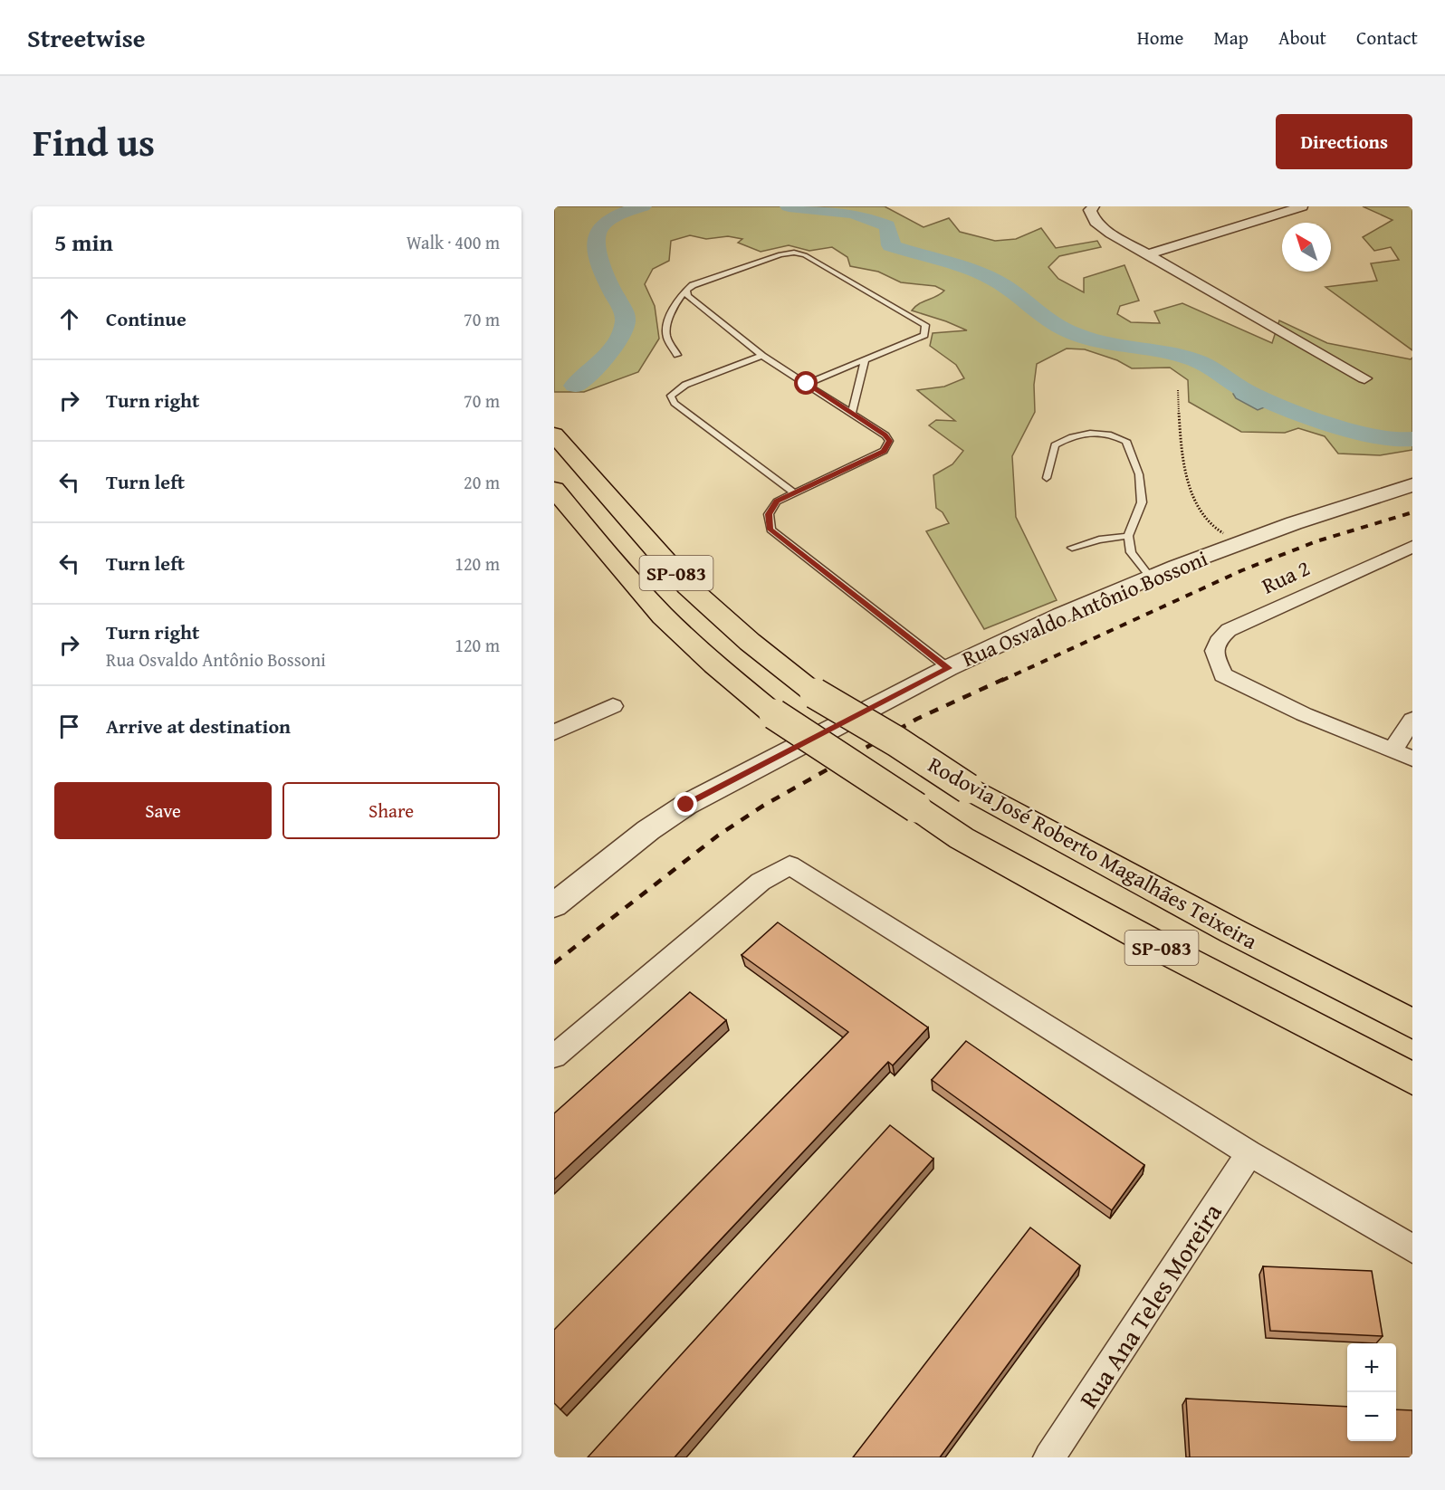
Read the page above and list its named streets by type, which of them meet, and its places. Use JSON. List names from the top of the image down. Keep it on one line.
{"streets":{"highway":["SP-083","Rodovia José Roberto Magalhães Teixeira"],"street":["Rua 2","Rua Osvaldo Antônio Bossoni","Rua Ana Teles Moreira"]},"north":"top left","page":{"header":"Streetwise","nav":["Home","Map","About","Contact"],"title":"Find us","buttons":["Directions",["Save","Share"]],"heading":["5 min","Walk · 400 m"],"list":[["Continue","70 m"],["Turn right","70 m"],["Turn left","20 m"],["Turn left","120 m"],["Turn right","Rua Osvaldo Antônio Bossoni","120 m"],"Arrive at destination"],"map_buttons":["+","−"]}}
